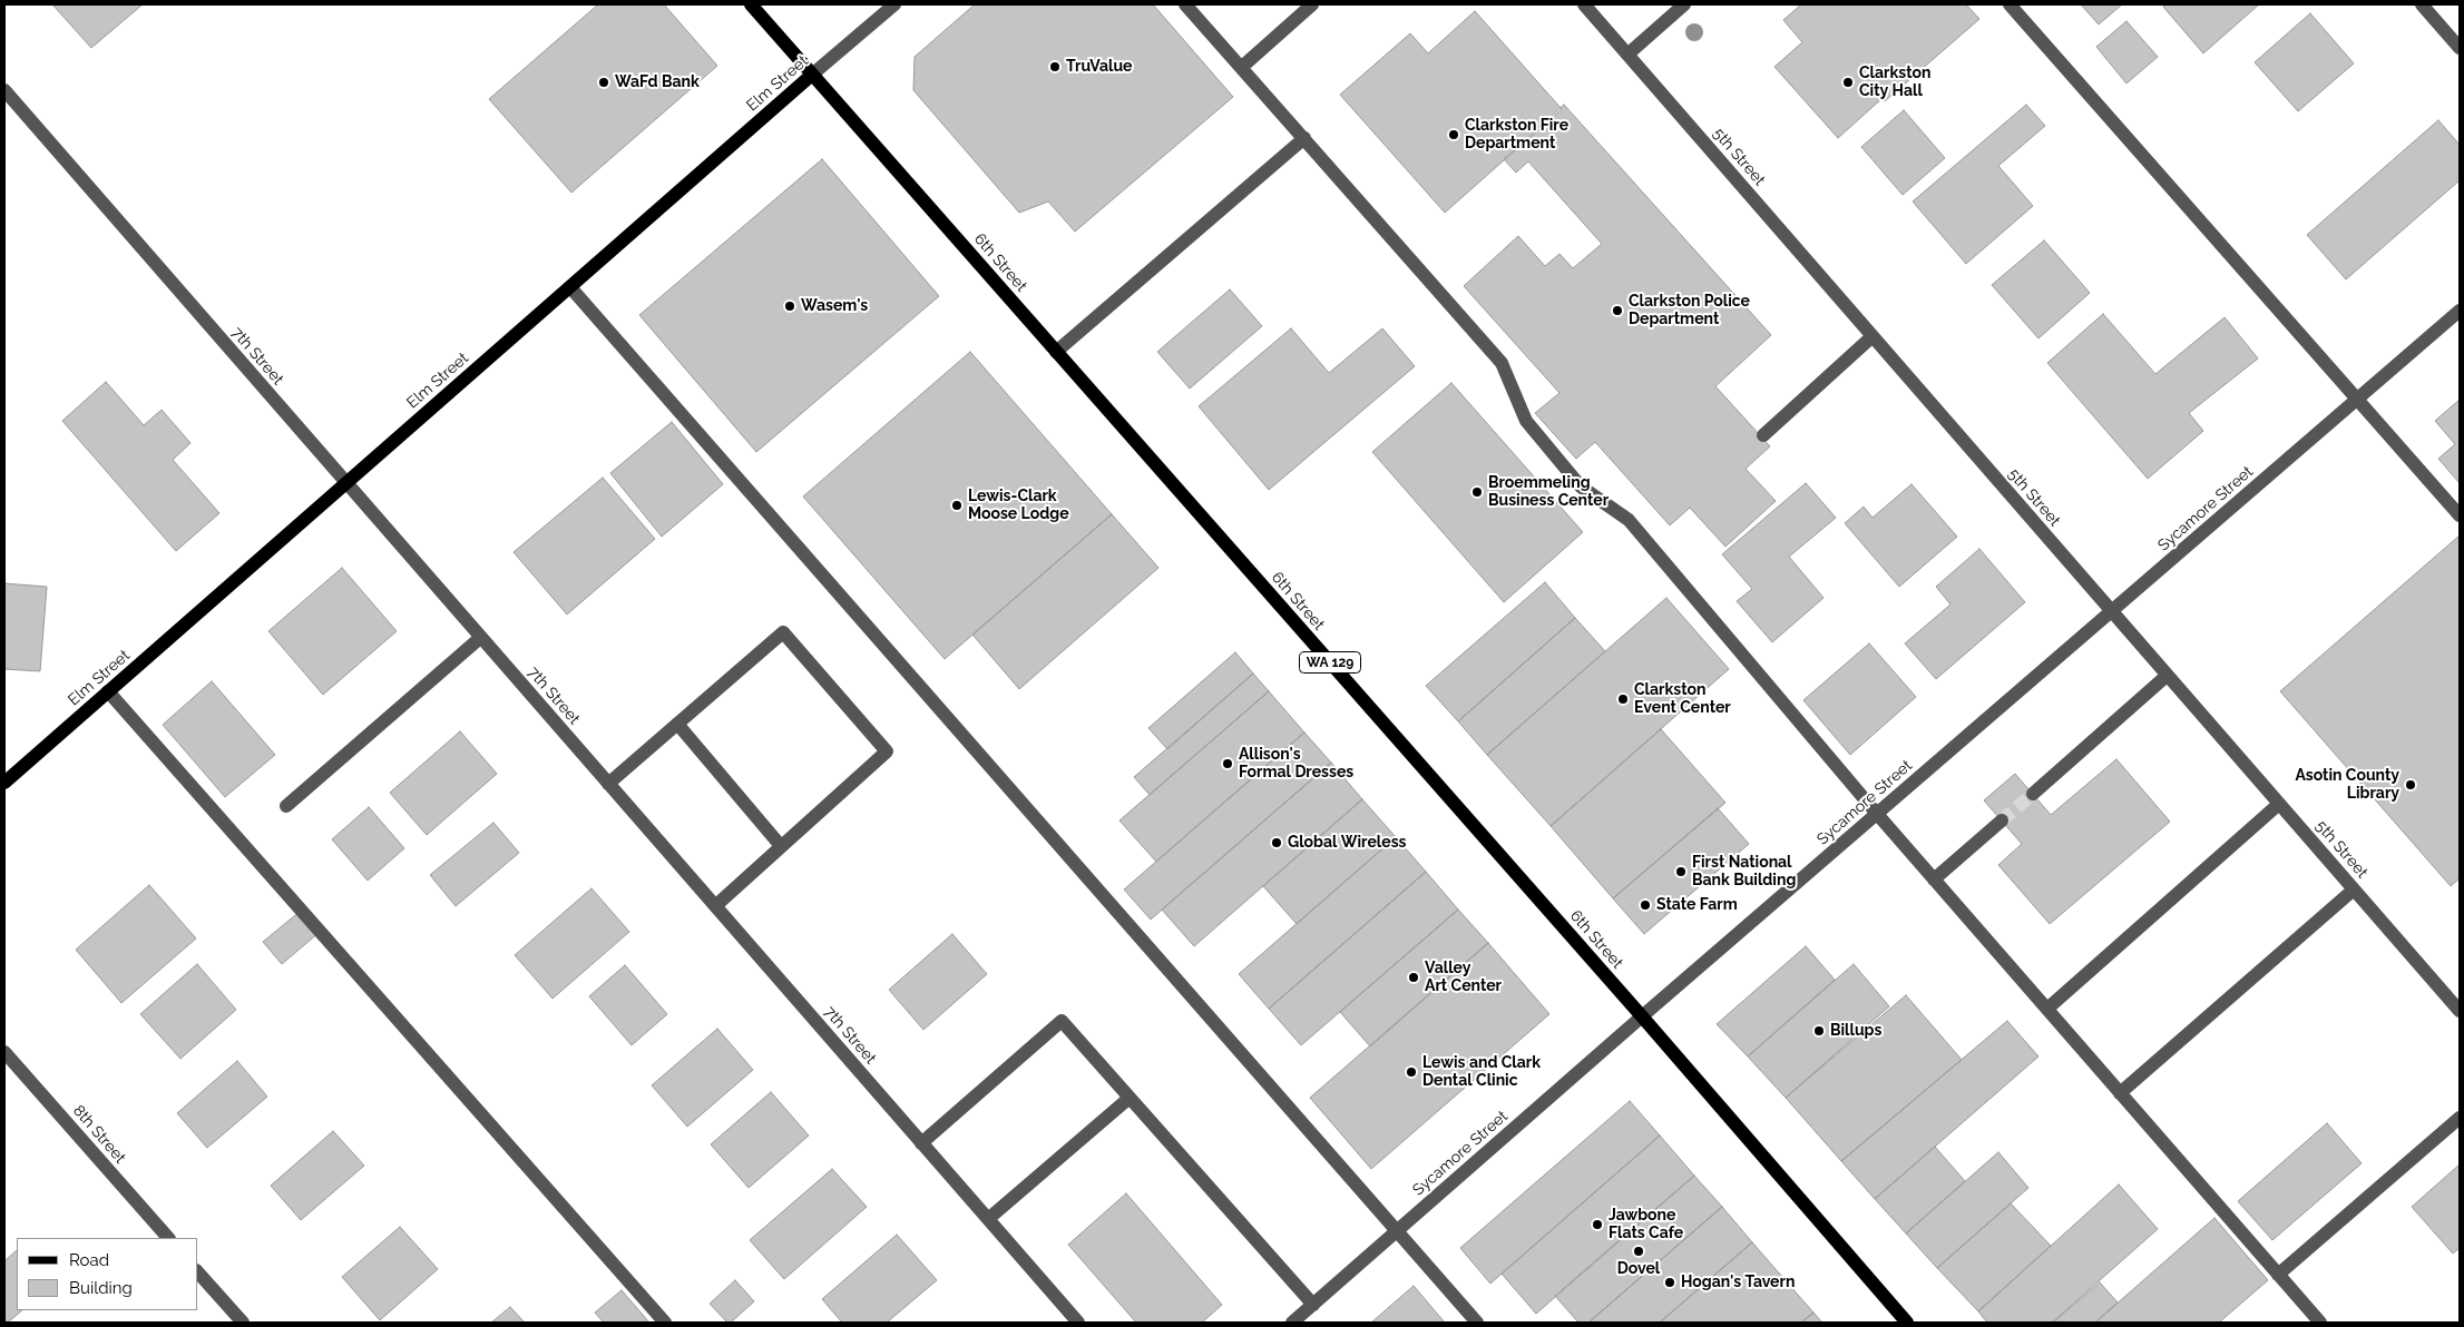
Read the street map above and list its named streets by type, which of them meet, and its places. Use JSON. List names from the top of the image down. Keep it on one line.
{"streets":{"main road":["Elm Street","6th Street","WA 129"],"street":["5th Street","7th Street","Sycamore Street","8th Street"]},"crossings":[["Elm Street","6th Street"],["Elm Street","7th Street"],["5th Street","Sycamore Street"],["6th Street","Sycamore Street"]],"places":["TruValue","WaFd Bank","Clarkston City Hall","Clarkston Fire Department","Wasem's","Clarkston Police Department","Broemmeling Business Center","Lewis-Clark Moose Lodge","Clarkston Event Center","Allison's Formal Dresses","Asotin County Library","Global Wireless","First National Bank Building","State Farm","Valley Art Center","Billups","Lewis and Clark Dental Clinic","Jawbone Flats Cafe","Dovel","Hogan's Tavern"],"legend":["Road","Building"]}
